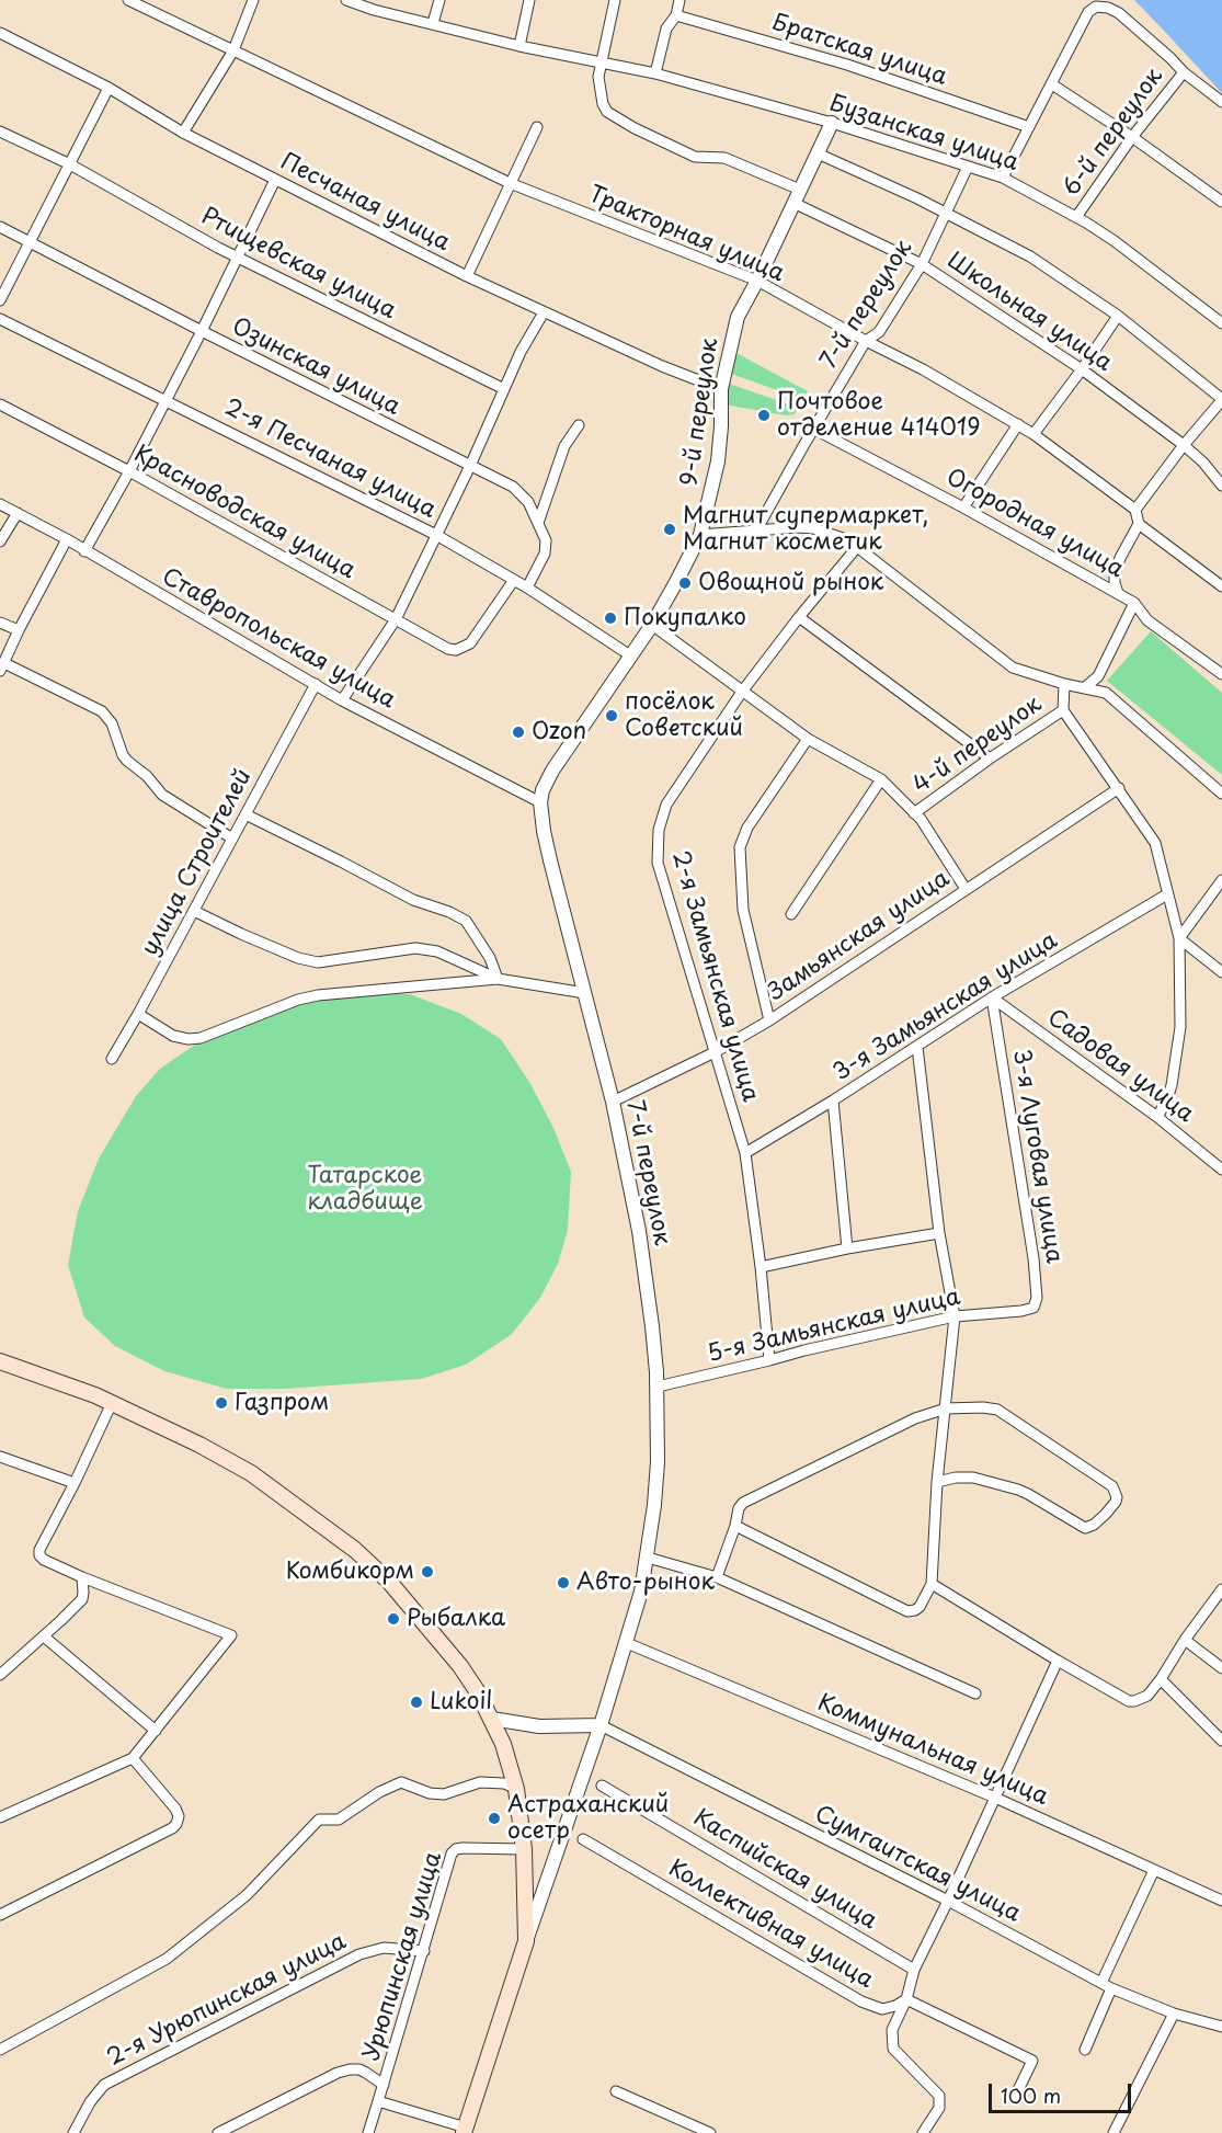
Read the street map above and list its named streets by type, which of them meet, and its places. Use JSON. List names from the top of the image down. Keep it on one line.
{"streets":{"street":["Братская улица","6-й переулок","Бузанская улица","Песчаная улица","Тракторная улица","Ртищевская улица","7-й переулок","Школьная улица","Озинская улица","9-й переулок","2-я Песчаная улица","Красноводская улица","Огородная улица","Ставропольская улица","4-й переулок","улица Строителей","Замьянская улица","2-я Замьянская улица","3-я Замьянская улица","Садовая улица","3-я Луговая улица","5-я Замьянская улица","Коммунальная улица","Сумгаитская улица","Каспийская улица","Коллективная улица","Урюпинская улица","2-я Урюпинская улица"]},"crossings":[["6-й переулок","Бузанская улица"],["Бузанская улица","7-й переулок"],["Бузанская улица","9-й переулок"],["Песчаная улица","9-й переулок"],["Тракторная улица","7-й переулок"],["Тракторная улица","9-й переулок"],["7-й переулок","Школьная улица"],["7-й переулок","9-й переулок"],["7-й переулок","Огородная улица"],["7-й переулок","Ставропольская улица"],["7-й переулок","Замьянская улица"],["7-й переулок","5-я Замьянская улица"],["7-й переулок","Коммунальная улица"],["7-й переулок","Сумгаитская улица"],["Школьная улица","9-й переулок"],["Озинская улица","2-я Песчаная улица"],["9-й переулок","2-я Песчаная улица"],["9-й переулок","Ставропольская улица"],["2-я Песчаная улица","Красноводская улица"],["Ставропольская улица","улица Строителей"],["Замьянская улица","2-я Замьянская улица"],["2-я Замьянская улица","3-я Замьянская улица"],["2-я Замьянская улица","5-я Замьянская улица"],["3-я Замьянская улица","Садовая улица"],["3-я Замьянская улица","3-я Луговая улица"],["Садовая улица","3-я Луговая улица"],["3-я Луговая улица","5-я Замьянская улица"],["Урюпинская улица","2-я Урюпинская улица"]],"parks":["Татарское кладбище"],"places":["Почтовое отделение 414019","Магнит супермаркет, Магнит косметик","Овощной рынок","Покупалко","посёлок Советский","Ozon","Газпром","Комбикорм","Авто-рынок","Рыбалка","Lukoil","Астраханский осетр"],"scale_bar":"100 m"}
